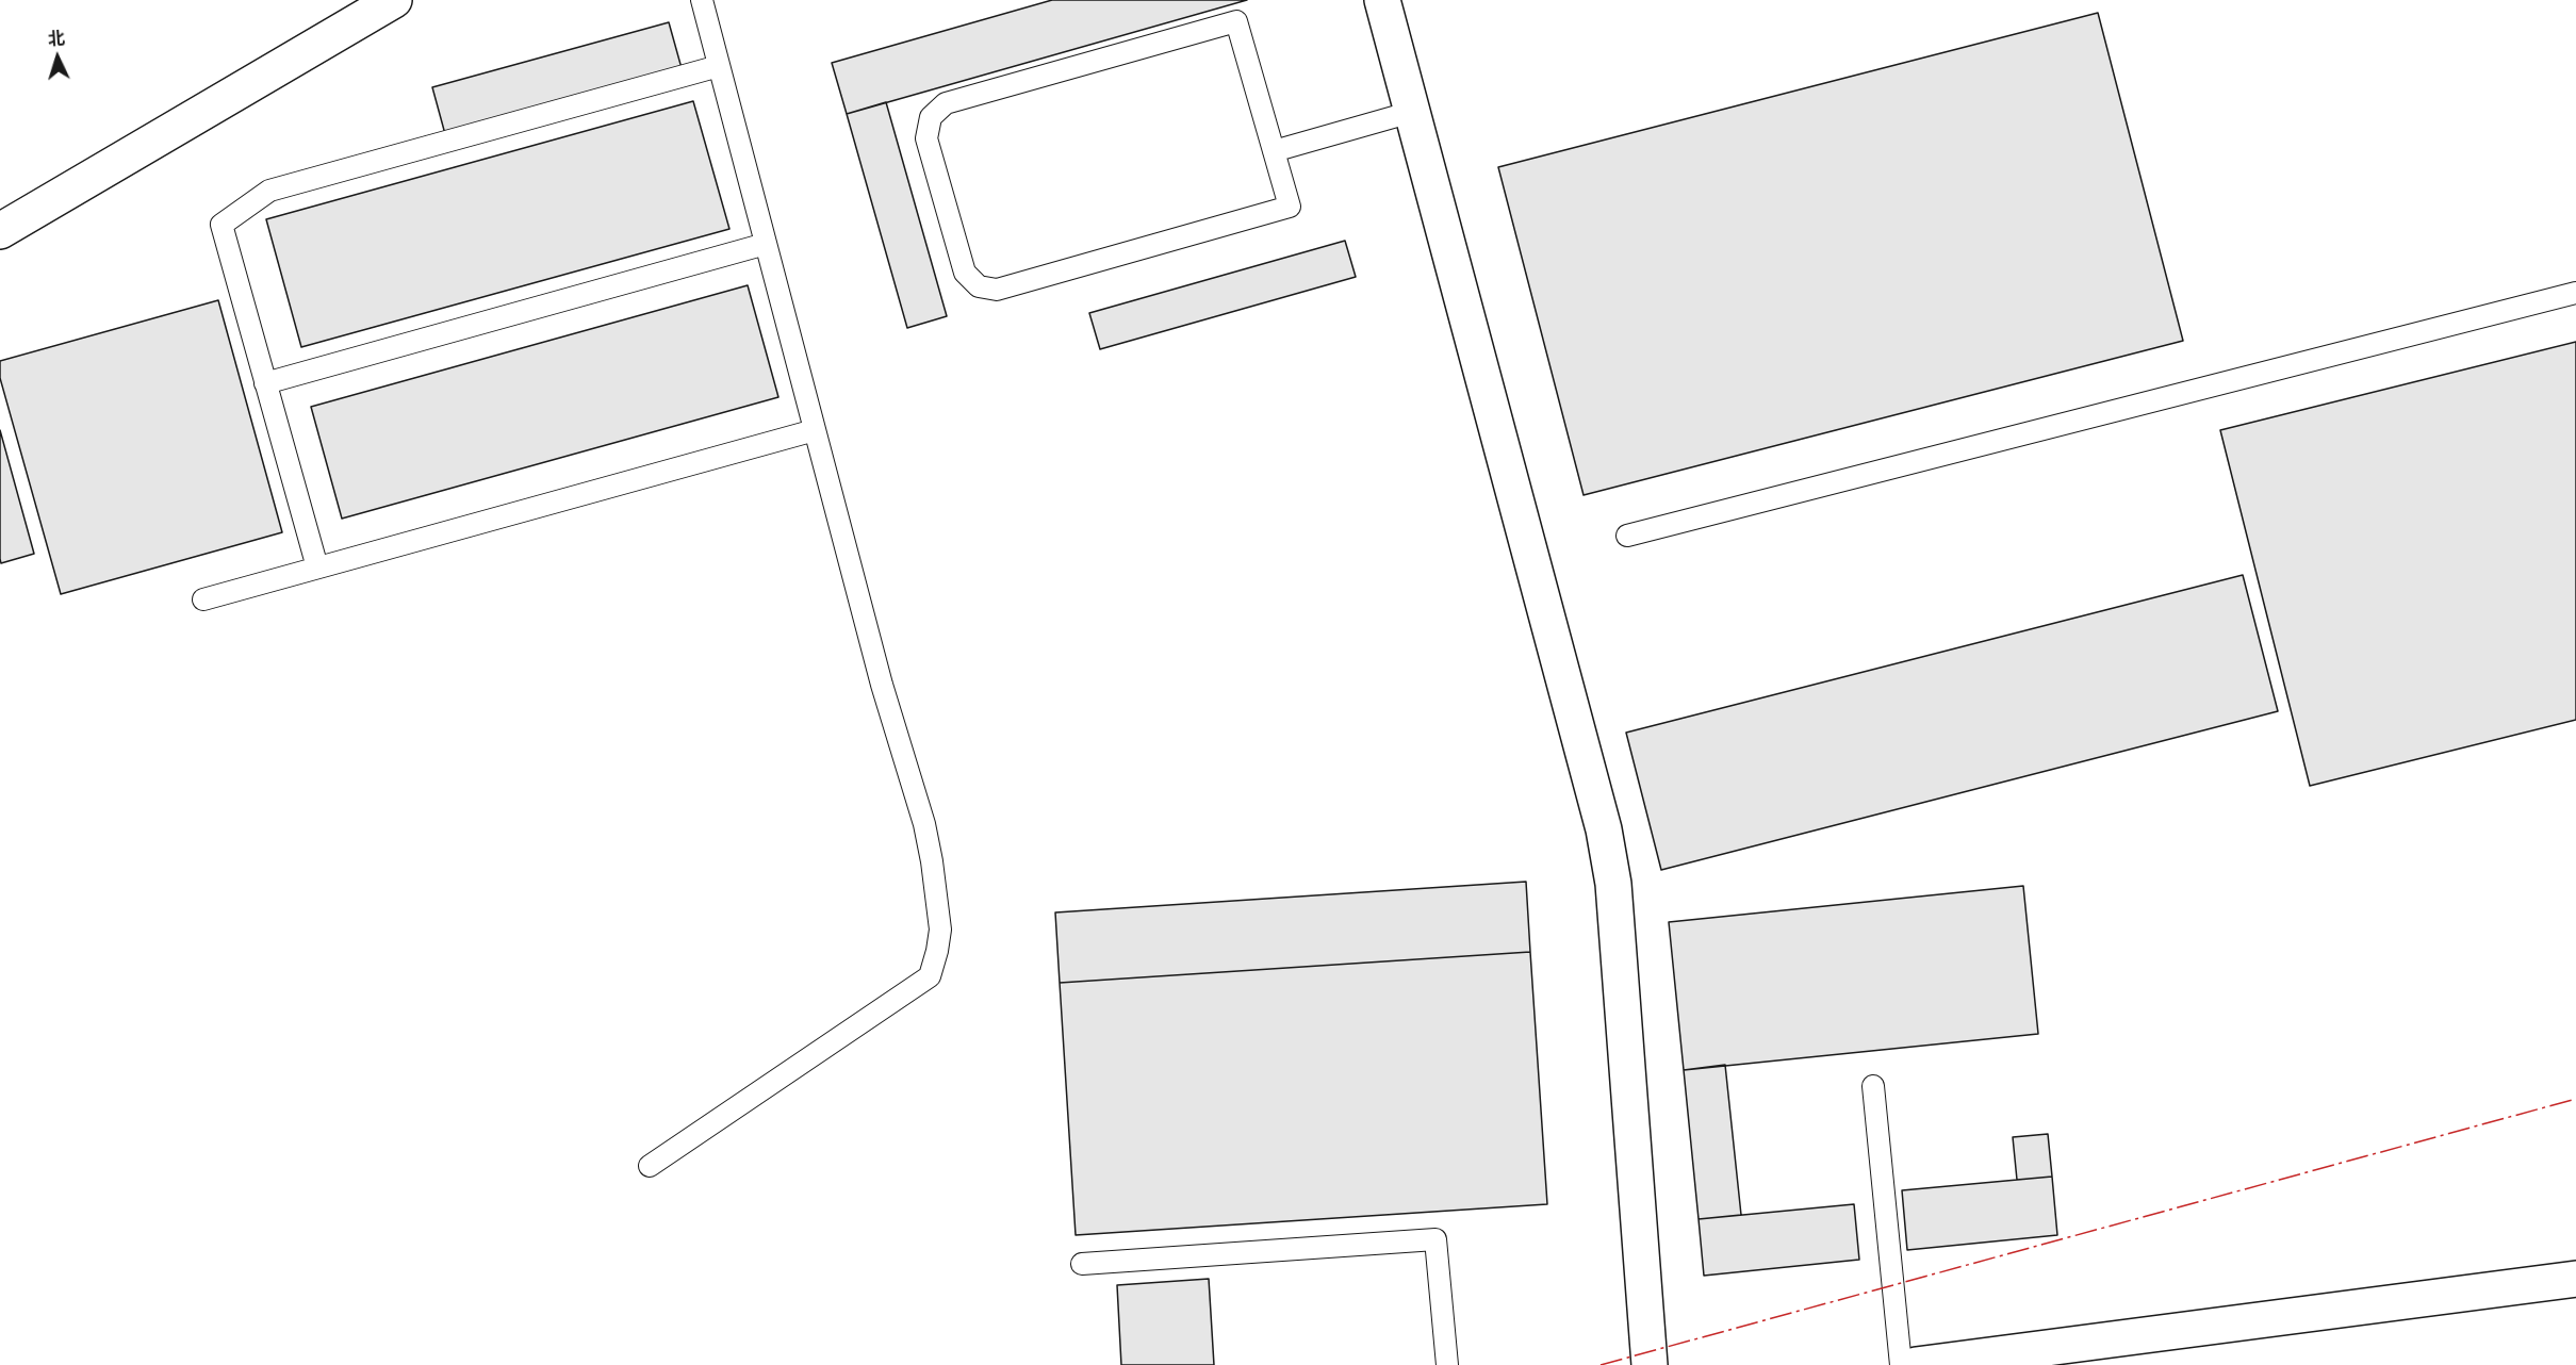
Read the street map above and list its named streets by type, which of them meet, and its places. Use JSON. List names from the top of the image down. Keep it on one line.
{"north":"top"}
